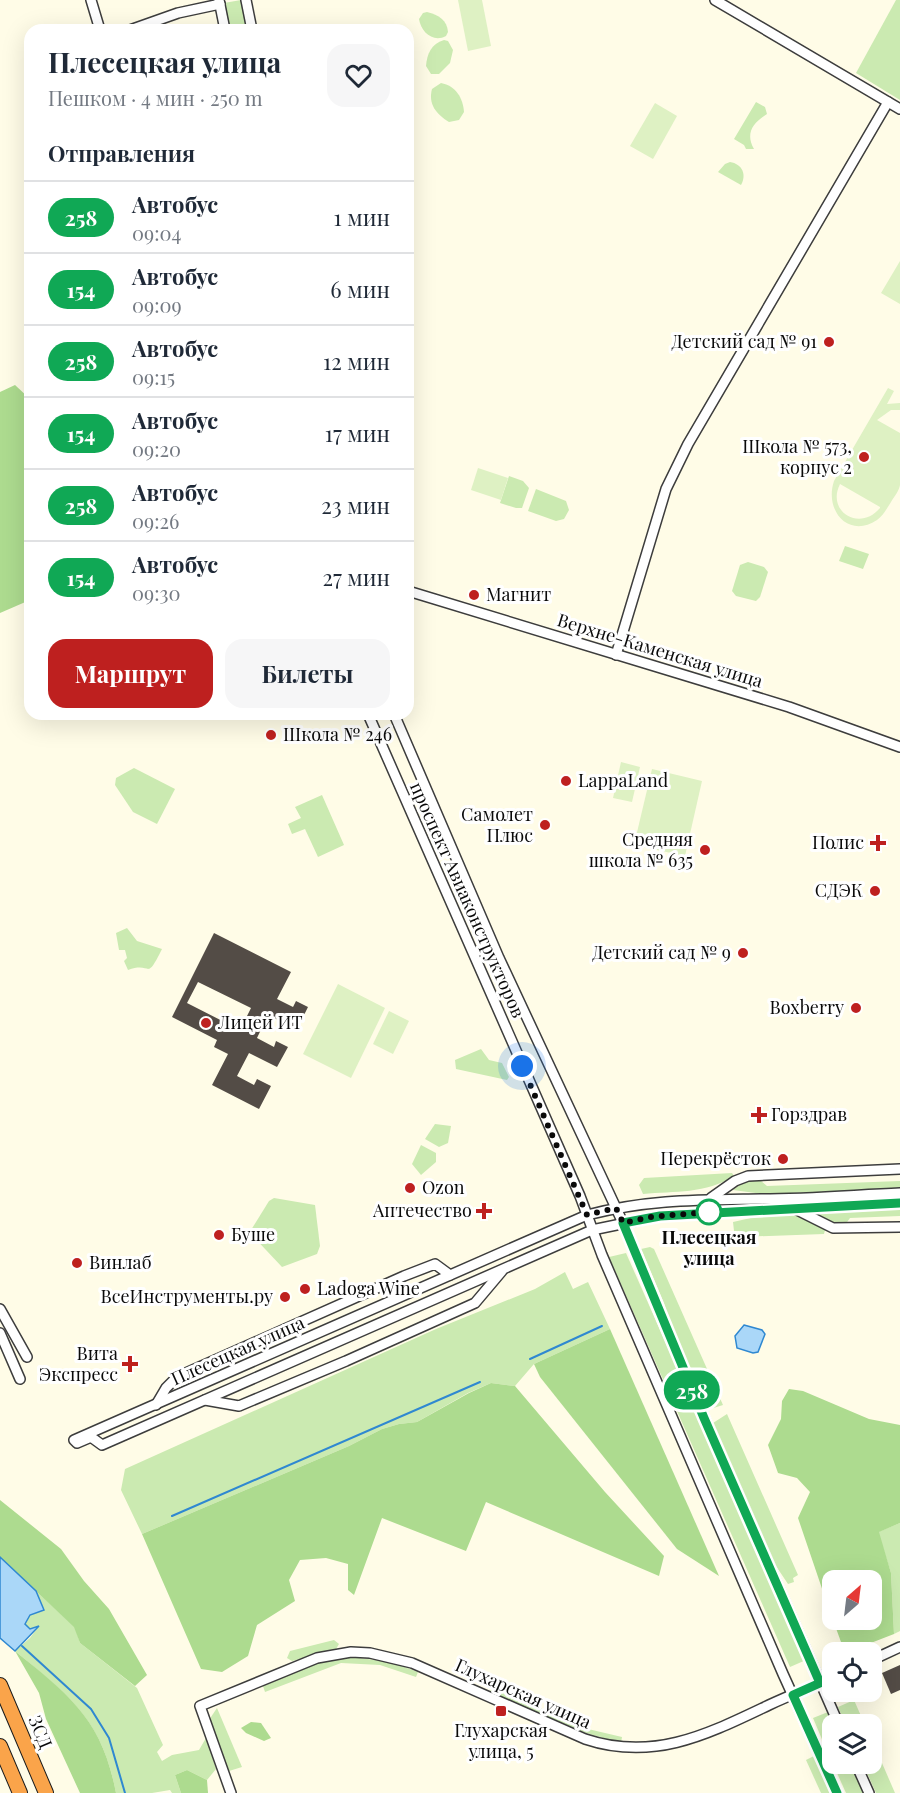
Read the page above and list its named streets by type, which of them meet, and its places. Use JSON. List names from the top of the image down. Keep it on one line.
{"streets":{"highway":["ЗСД"],"street":["Верхне-Каменская улица","проспект Авиаконструкторов","Плесецкая улица","Глухарская улица"]},"crossings":[["проспект Авиаконструкторов","Плесецкая улица"],["проспект Авиаконструкторов","Глухарская улица"]],"places":{"other":["Детский сад № 91","Школа № 573, корпус 2","Магнит","Школа № 246","LappaLand","Самолет Плюс","Средняя школа № 635","СДЭК","Детский сад № 9","Boxberry","Лицей ИТ","Перекрёсток","Ozon","Плесецкая улица","Буше","Винлаб","Ladoga Wine","ВсеИнструменты.ру"],"health":["Полис","Горздрав","Аптечество","Вита Экспресс"],"transit":["Глухарская улица, 5"]},"lines":["bus line 258"],"north":"top right","page":{"on_map":"258","heading":[["Плесецкая улица","Пешком · 4 мин · 250 m"],"Отправления"],"list":[{"mark":"258","name":"Автобус","note":"09:04","value":"1 мин"},{"mark":"154","name":"Автобус","note":"09:09","value":"6 мин"},{"mark":"258","name":"Автобус","note":"09:15","value":"12 мин"},{"mark":"154","name":"Автобус","note":"09:20","value":"17 мин"},{"mark":"258","name":"Автобус","note":"09:26","value":"23 мин"},{"mark":"154","name":"Автобус","note":"09:30","value":"27 мин"}],"buttons":["Маршрут","Билеты"]}}
